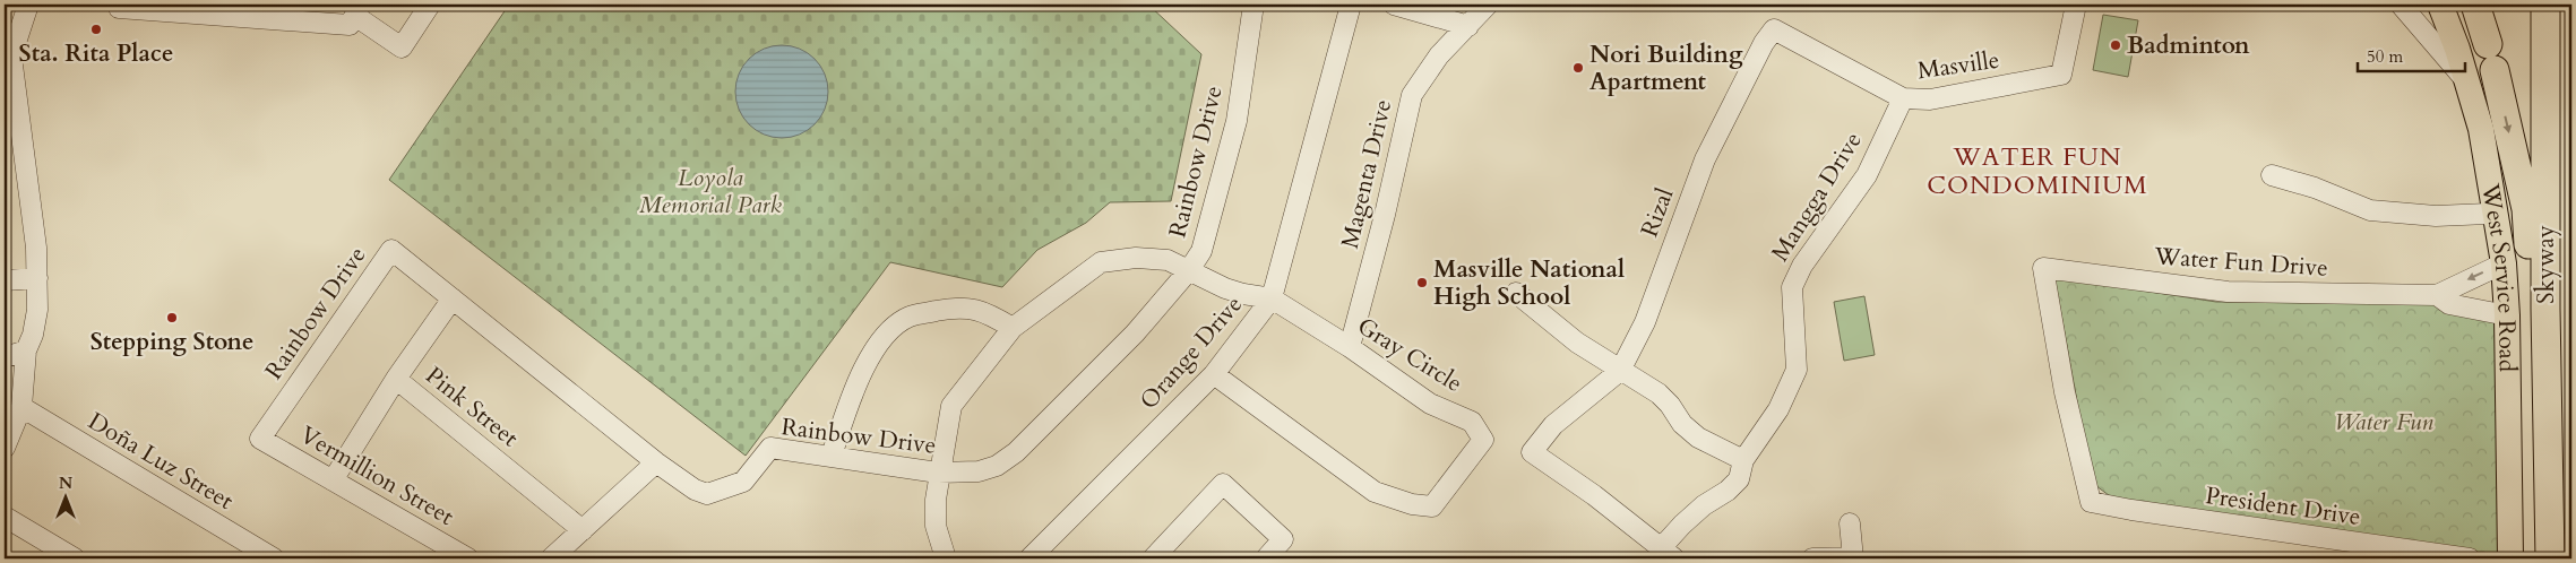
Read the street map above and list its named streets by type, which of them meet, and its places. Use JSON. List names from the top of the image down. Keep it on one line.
{"streets":{"highway":["Skyway"],"main road":["West Service Road"],"street":["Masville","Rainbow Drive","Magenta Drive","Mangga Drive","Rizal","Water Fun Drive","Orange Drive","Gray Circle","Pink Street","Doña Luz Street","Vermillion Street","President Drive"]},"crossings":[["Masville","Mangga Drive"],["Masville","Rizal"],["Rainbow Drive","Vermillion Street"],["Magenta Drive","Gray Circle"],["Mangga Drive","Rizal"],["Water Fun Drive","West Service Road"],["Water Fun Drive","President Drive"],["Orange Drive","Gray Circle"],["Pink Street","Vermillion Street"]],"districts":["WATER FUN CONDOMINIUM"],"parks":["Loyola Memorial Park","Water Fun"],"places":["Sta. Rita Place","Badminton","Nori Building Apartment","Masville National High School","Stepping Stone"],"scale_bar":"50 m","north":"top"}
